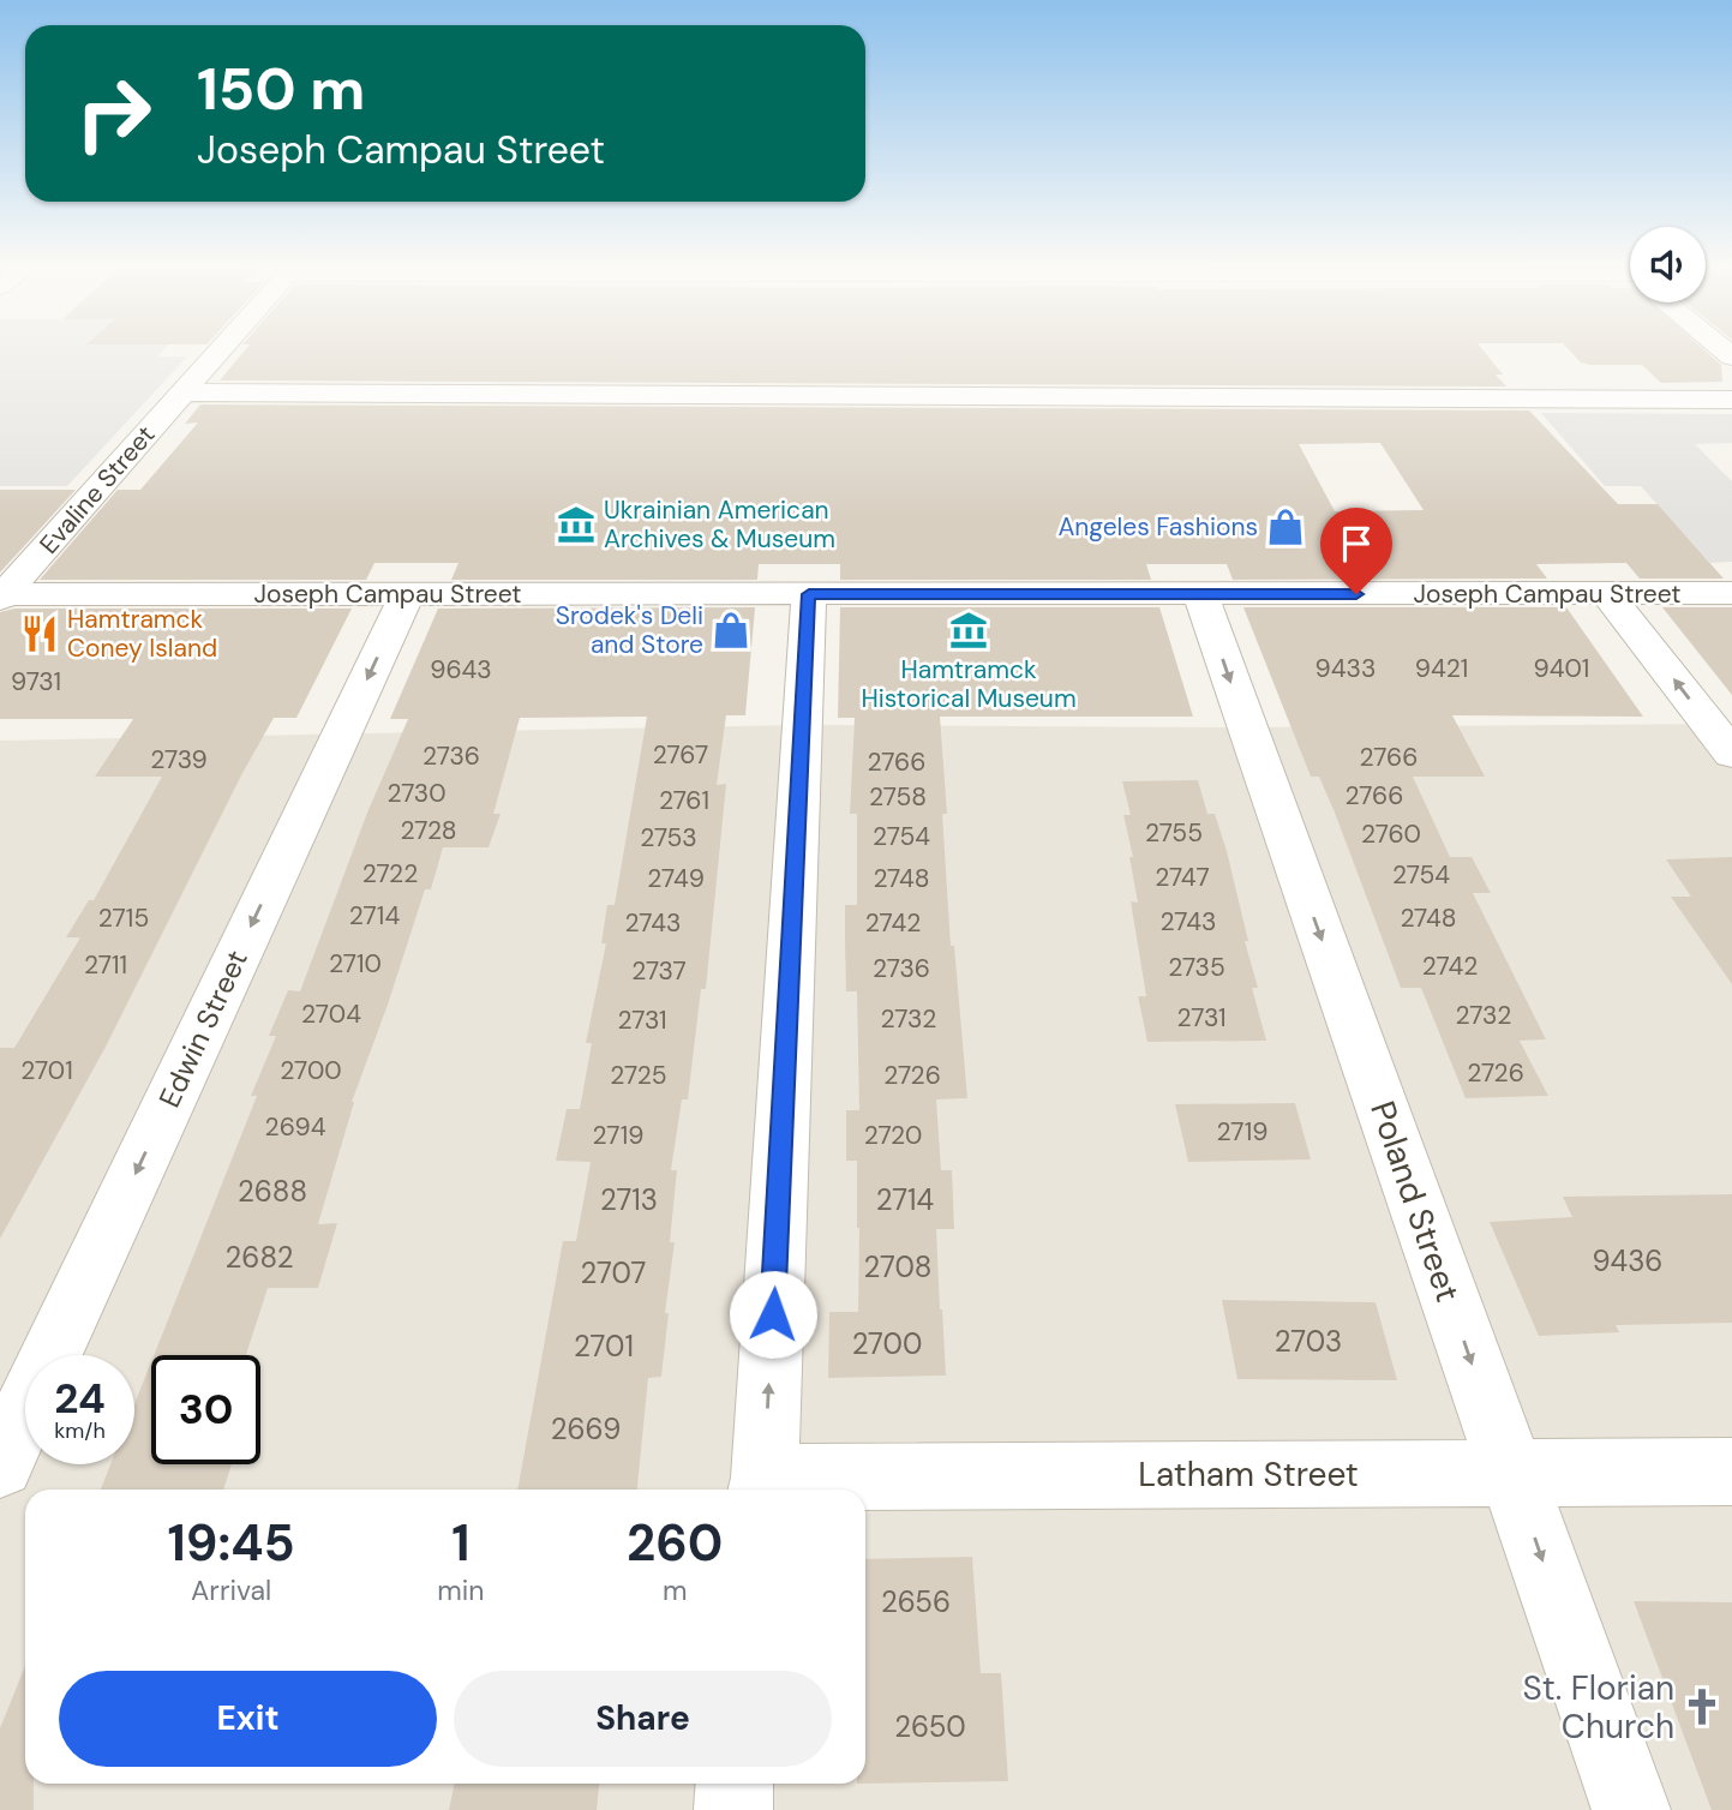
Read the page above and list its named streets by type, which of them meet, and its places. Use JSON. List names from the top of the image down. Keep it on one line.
{"streets":{"street":["Evaline Street","Joseph Campau Street","Edwin Street","Poland Street","Latham Street"]},"crossings":[["Evaline Street","Joseph Campau Street"],["Joseph Campau Street","Edwin Street"],["Joseph Campau Street","Poland Street"],["Poland Street","Latham Street"]],"one_way":["Edwin Street","Poland Street"],"places":{"museum":["Ukrainian American Archives & Museum","Hamtramck Historical Museum"],"shop":["Angeles Fashions","Srodek's Deli and Store"],"restaurant":["Hamtramck Coney Island"],"church":["St. Florian Church"]},"house_numbers":["9433","9421","9401","9643","9731","2767","2736","2766","2739","2766","2730","2766","2758","2761","2728","2755","2760","2754","2753","2722","2754","2747","2749","2748","2714","2715","2748","2743","2743","2742","2710","2711","2742","2735","2736","2737","2704","2732","2731","2732","2731","2701","2700","2726","2725","2726","2694","2719","2719","2720","2688","2713","2714","2682","9436","2708","2707","2703","2700","2701","2669","2656","2650"],"page":{"turn":["150 m","Joseph Campau Street"],"speed":"24 km/h","limit":"30","eta":["19:45","Arrival","1","min","260","m"],"buttons":["Exit","Share"]}}
